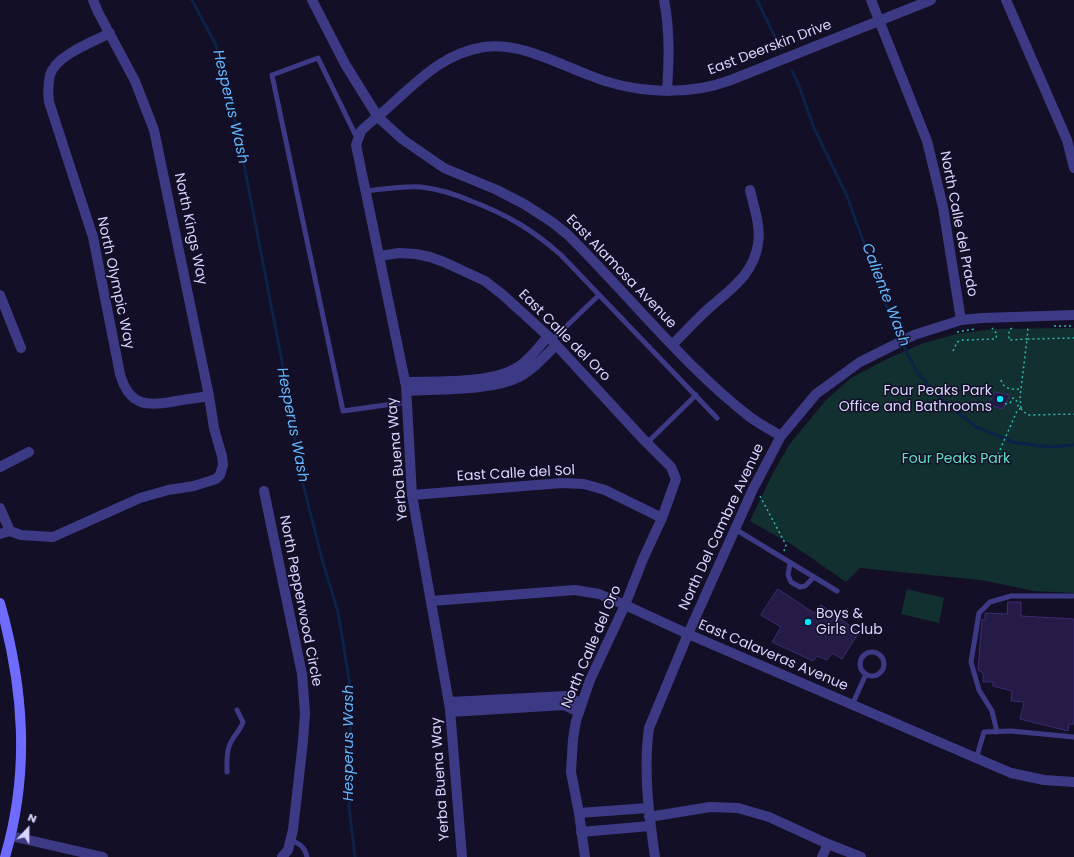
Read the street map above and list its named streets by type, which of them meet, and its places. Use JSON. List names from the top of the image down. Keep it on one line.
{"streets":{"street":["East Deerskin Drive","North Calle del Prado","North Kings Way","East Alamosa Avenue","North Olympic Way","East Calle del Oro","Yerba Buena Way","East Calle del Sol","North Del Cambre Avenue","North Pepperwood Circle","North Calle del Oro","East Calaveras Avenue"]},"crossings":[["East Deerskin Drive","North Calle del Prado"],["East Deerskin Drive","East Alamosa Avenue"],["North Calle del Prado","North Del Cambre Avenue"],["North Kings Way","North Olympic Way"],["East Alamosa Avenue","North Del Cambre Avenue"],["East Calle del Oro","Yerba Buena Way"],["East Calle del Oro","North Calle del Oro"],["Yerba Buena Way","East Calle del Sol"],["Yerba Buena Way","East Calaveras Avenue"],["East Calle del Sol","North Calle del Oro"],["North Del Cambre Avenue","East Calaveras Avenue"],["North Calle del Oro","East Calaveras Avenue"]],"water":["Hesperus Wash","Caliente Wash"],"parks":["Four Peaks Park"],"places":["Four Peaks Park Office and Bathrooms","Boys & Girls Club"],"north":"top"}
